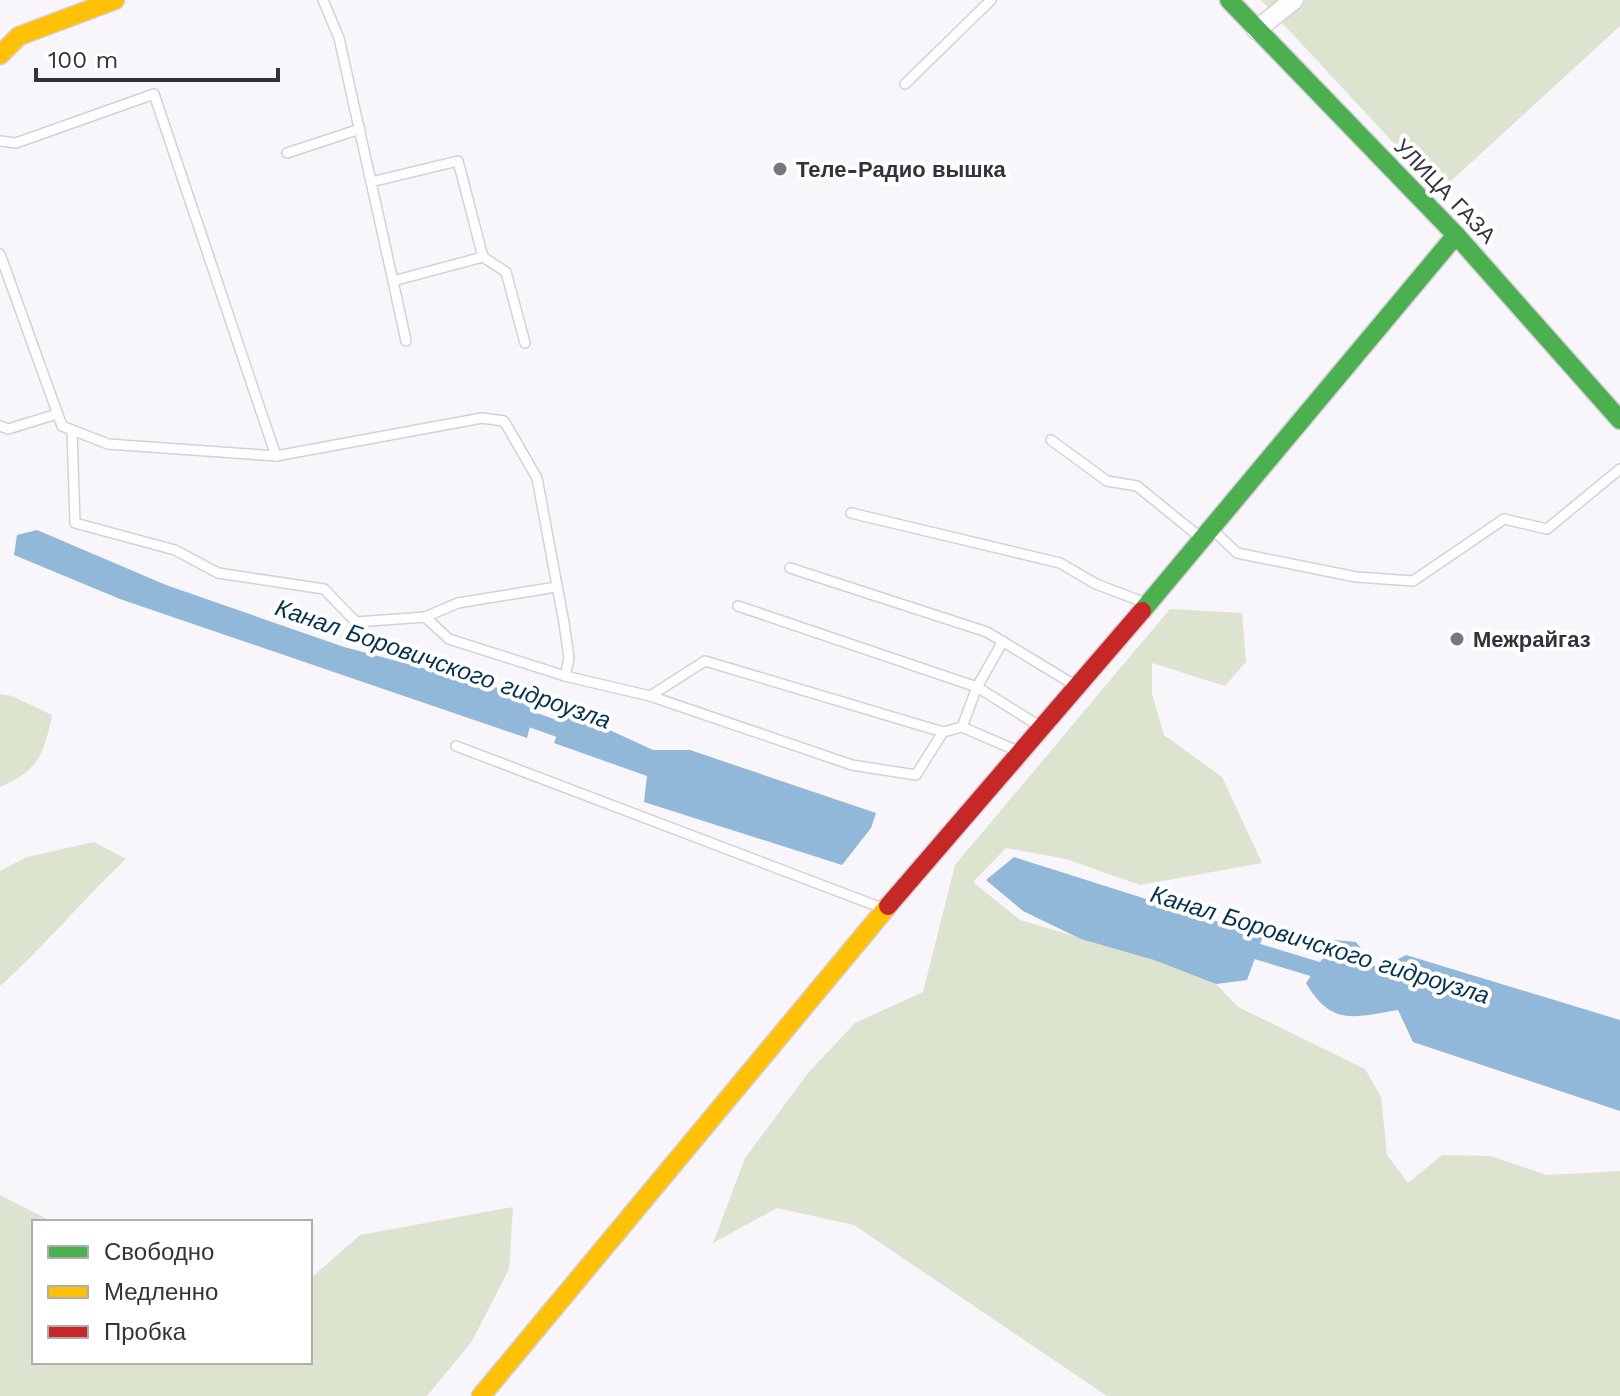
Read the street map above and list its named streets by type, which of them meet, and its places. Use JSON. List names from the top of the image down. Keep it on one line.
{"streets":{"main road":["УЛИЦА ГАЗА"]},"water":["Канал Боровичского гидроузла"],"places":["Теле-Радио вышка","Межрайгаз"],"legend":["Свободно","Медленно","Пробка"],"scale_bar":"100 m"}
